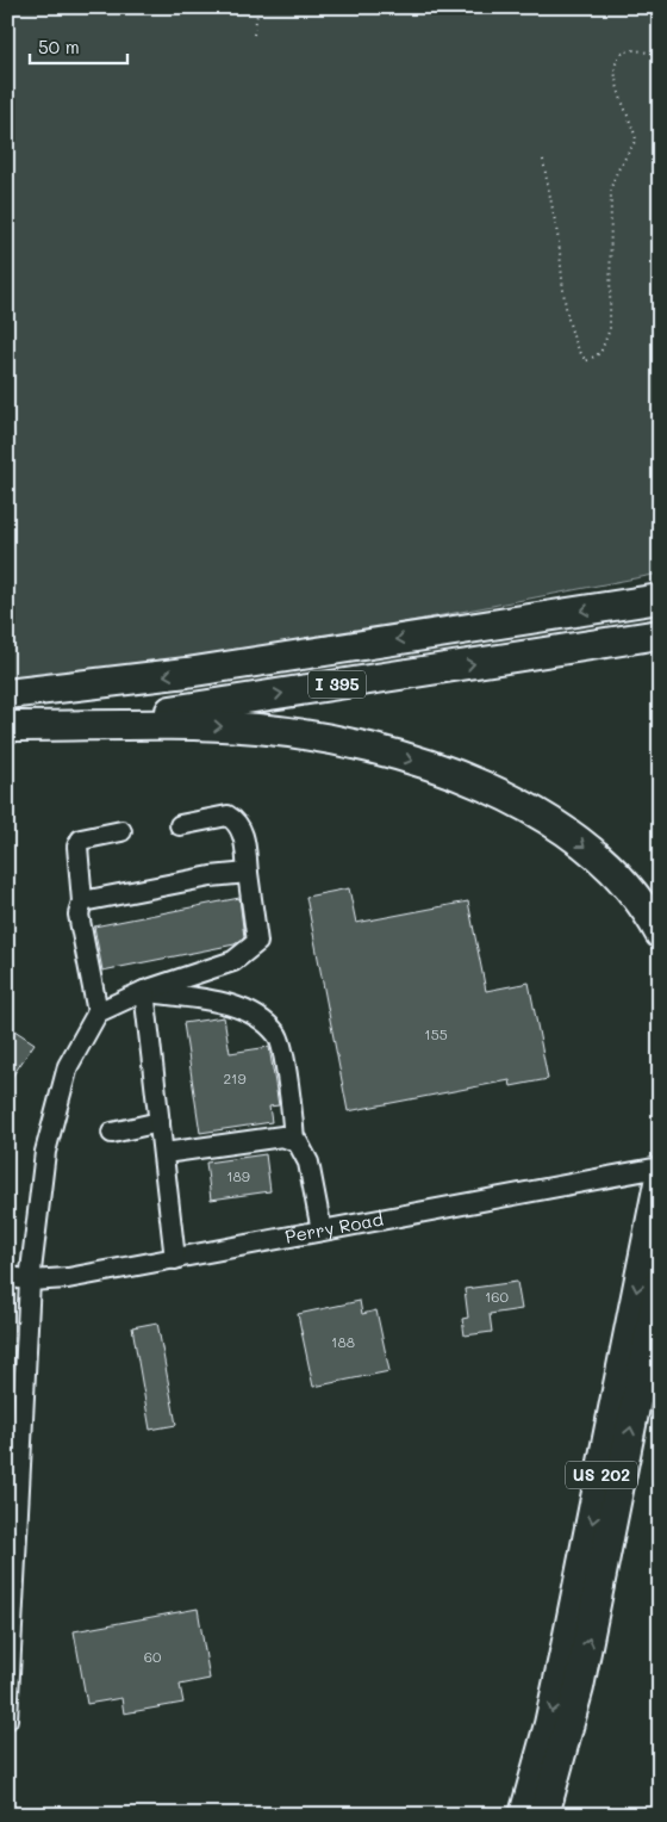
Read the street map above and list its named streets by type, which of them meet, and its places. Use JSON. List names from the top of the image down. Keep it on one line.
{"streets":{"highway":["I 395","US 202"],"street":["Perry Road"]},"crossings":[["Perry Road","US 202"]],"house_numbers":["155","219","189","160","188","60"],"scale_bar":"50 m"}
